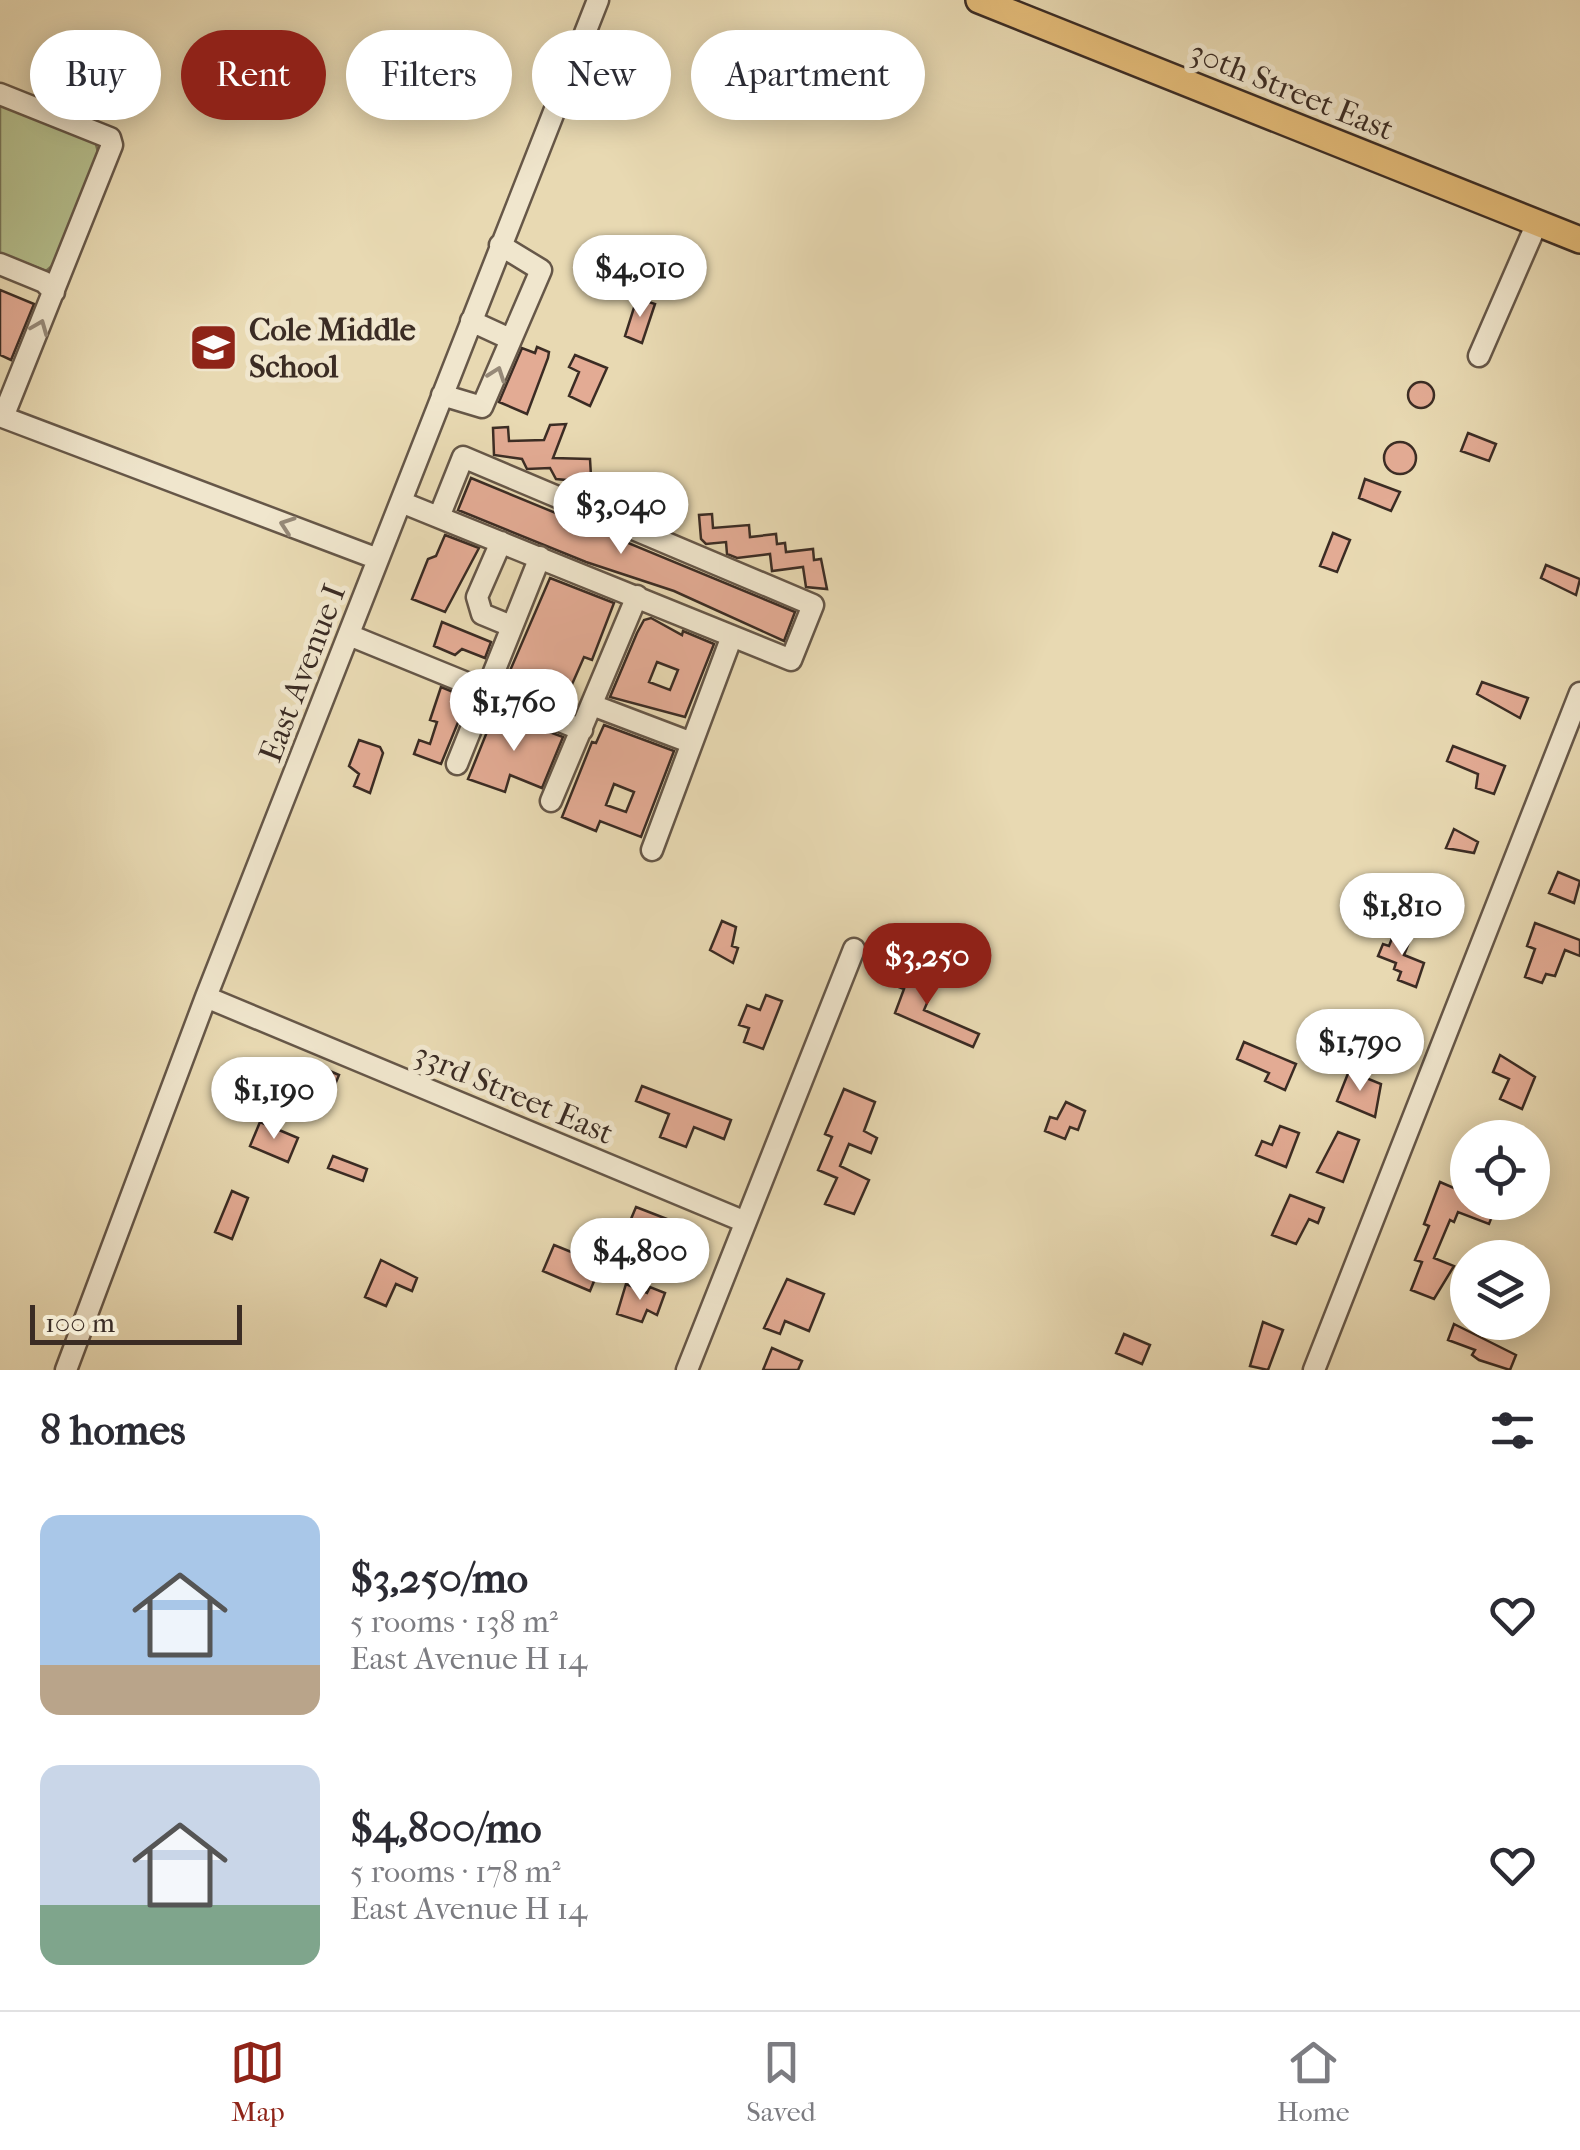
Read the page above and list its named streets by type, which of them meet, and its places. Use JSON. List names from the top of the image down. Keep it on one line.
{"streets":{"main road":["30th Street East"],"street":["East Avenue I","33rd Street East"]},"crossings":[["East Avenue I","33rd Street East"]],"places":{"school or university":["Cole Middle School"]},"scale_bar":"100 m","page":{"chip":["Buy","Rent","Filters","New","Apartment"],"price":["$4,010","$3,040","$1,760","$1,810","$3,250","$1,790","$1,190","$4,800"],"scale":"100 m","heading":"8 homes","list":[{"name":"$3,250/mo","note":"5 rooms · 138 m² · East Avenue H 14"},{"name":"$4,800/mo","note":"5 rooms · 178 m² · East Avenue H 14"}],"tabs":["Map","Saved","Home"]}}
